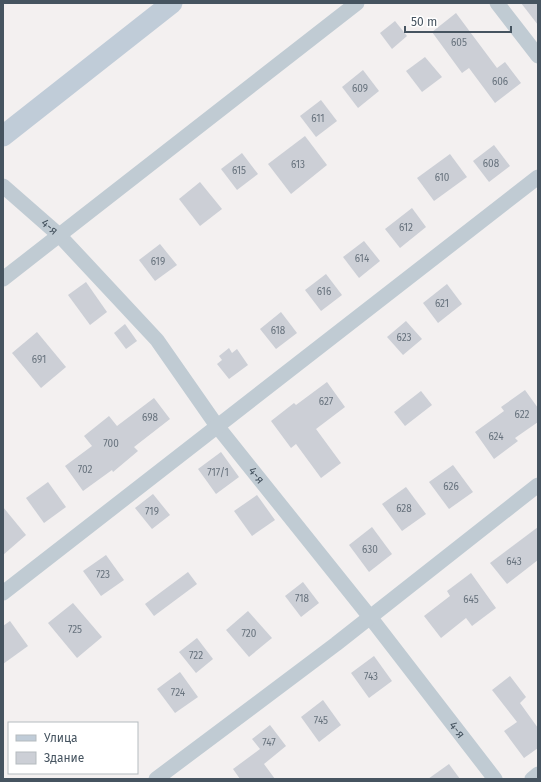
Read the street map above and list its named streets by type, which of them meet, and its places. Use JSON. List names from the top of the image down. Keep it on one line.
{"streets":{"street":["4-я"]},"house_numbers":["605","606","609","611","608","613","615","610","612","614","619","616","621","618","623","691","627","622","698","624","700","702","717/1","626","628","719","630","643","723","718","645","725","720","722","743","724","745","747"],"legend":["Улица","Здание"],"scale_bar":"50 m"}
